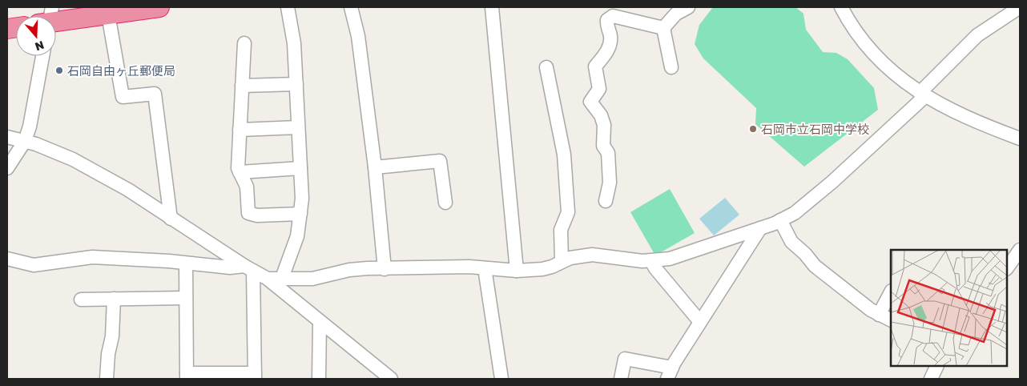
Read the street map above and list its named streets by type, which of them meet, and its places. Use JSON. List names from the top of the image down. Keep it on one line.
{"places":["石岡自由ヶ丘郵便局","石岡市立石岡中学校"],"north":"bottom"}
